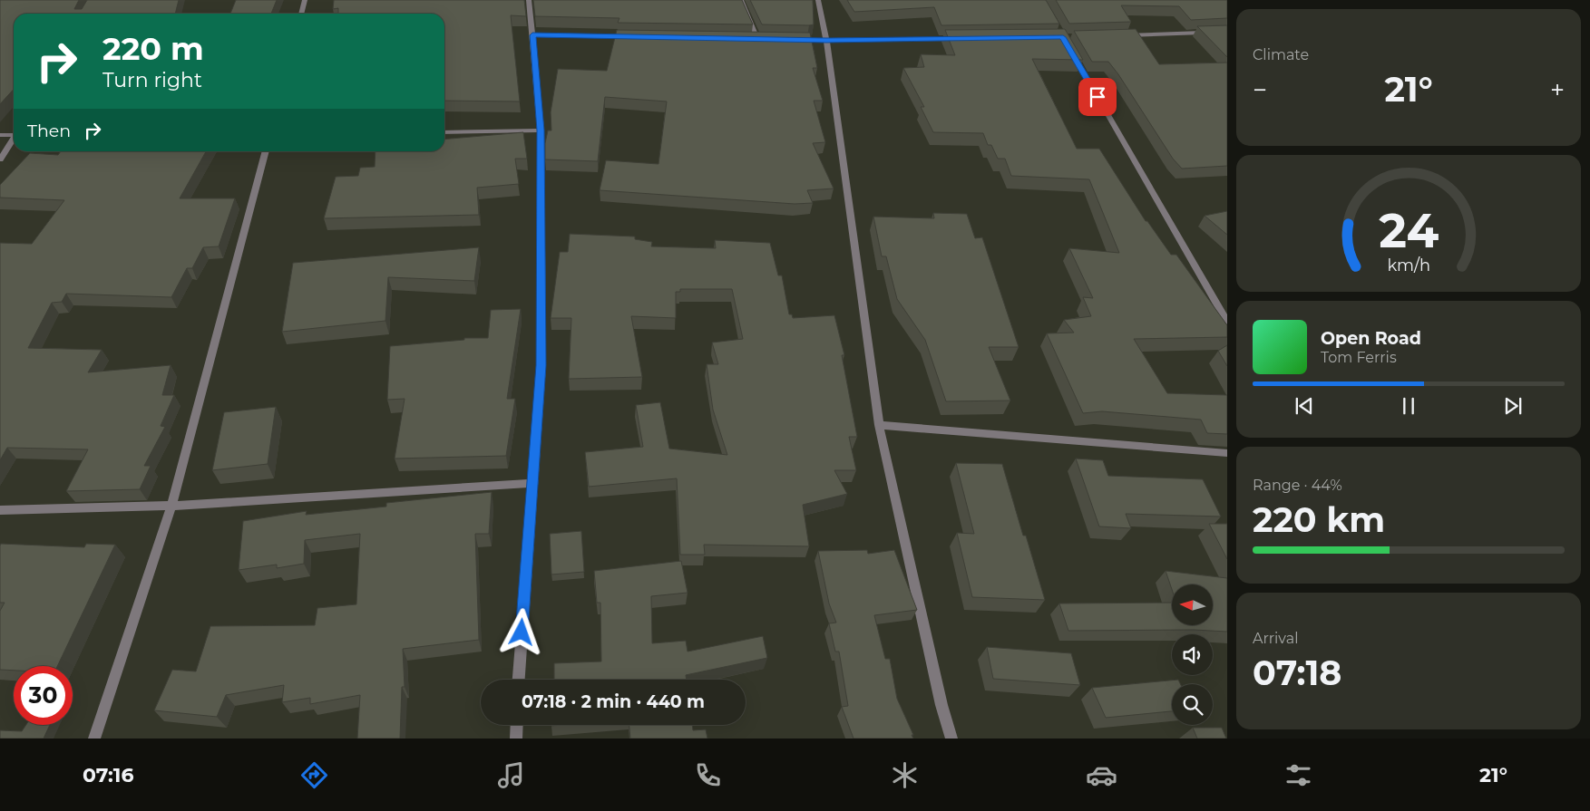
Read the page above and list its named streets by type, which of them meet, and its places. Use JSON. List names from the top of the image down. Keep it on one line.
{"north":"left","page":{"tile":["Climate",["Range · 44%","220 km"],["Arrival","07:18"]],"turn":["220 m","Turn right"],"heat":["−","21°","+"],"then":"Then","song":["Open Road","Tom Ferris"],"limit":"30","trip":"07:18 · 2 min · 440 m","tabs":["07:16","21°"],"gauge":["24","km/h"]}}
